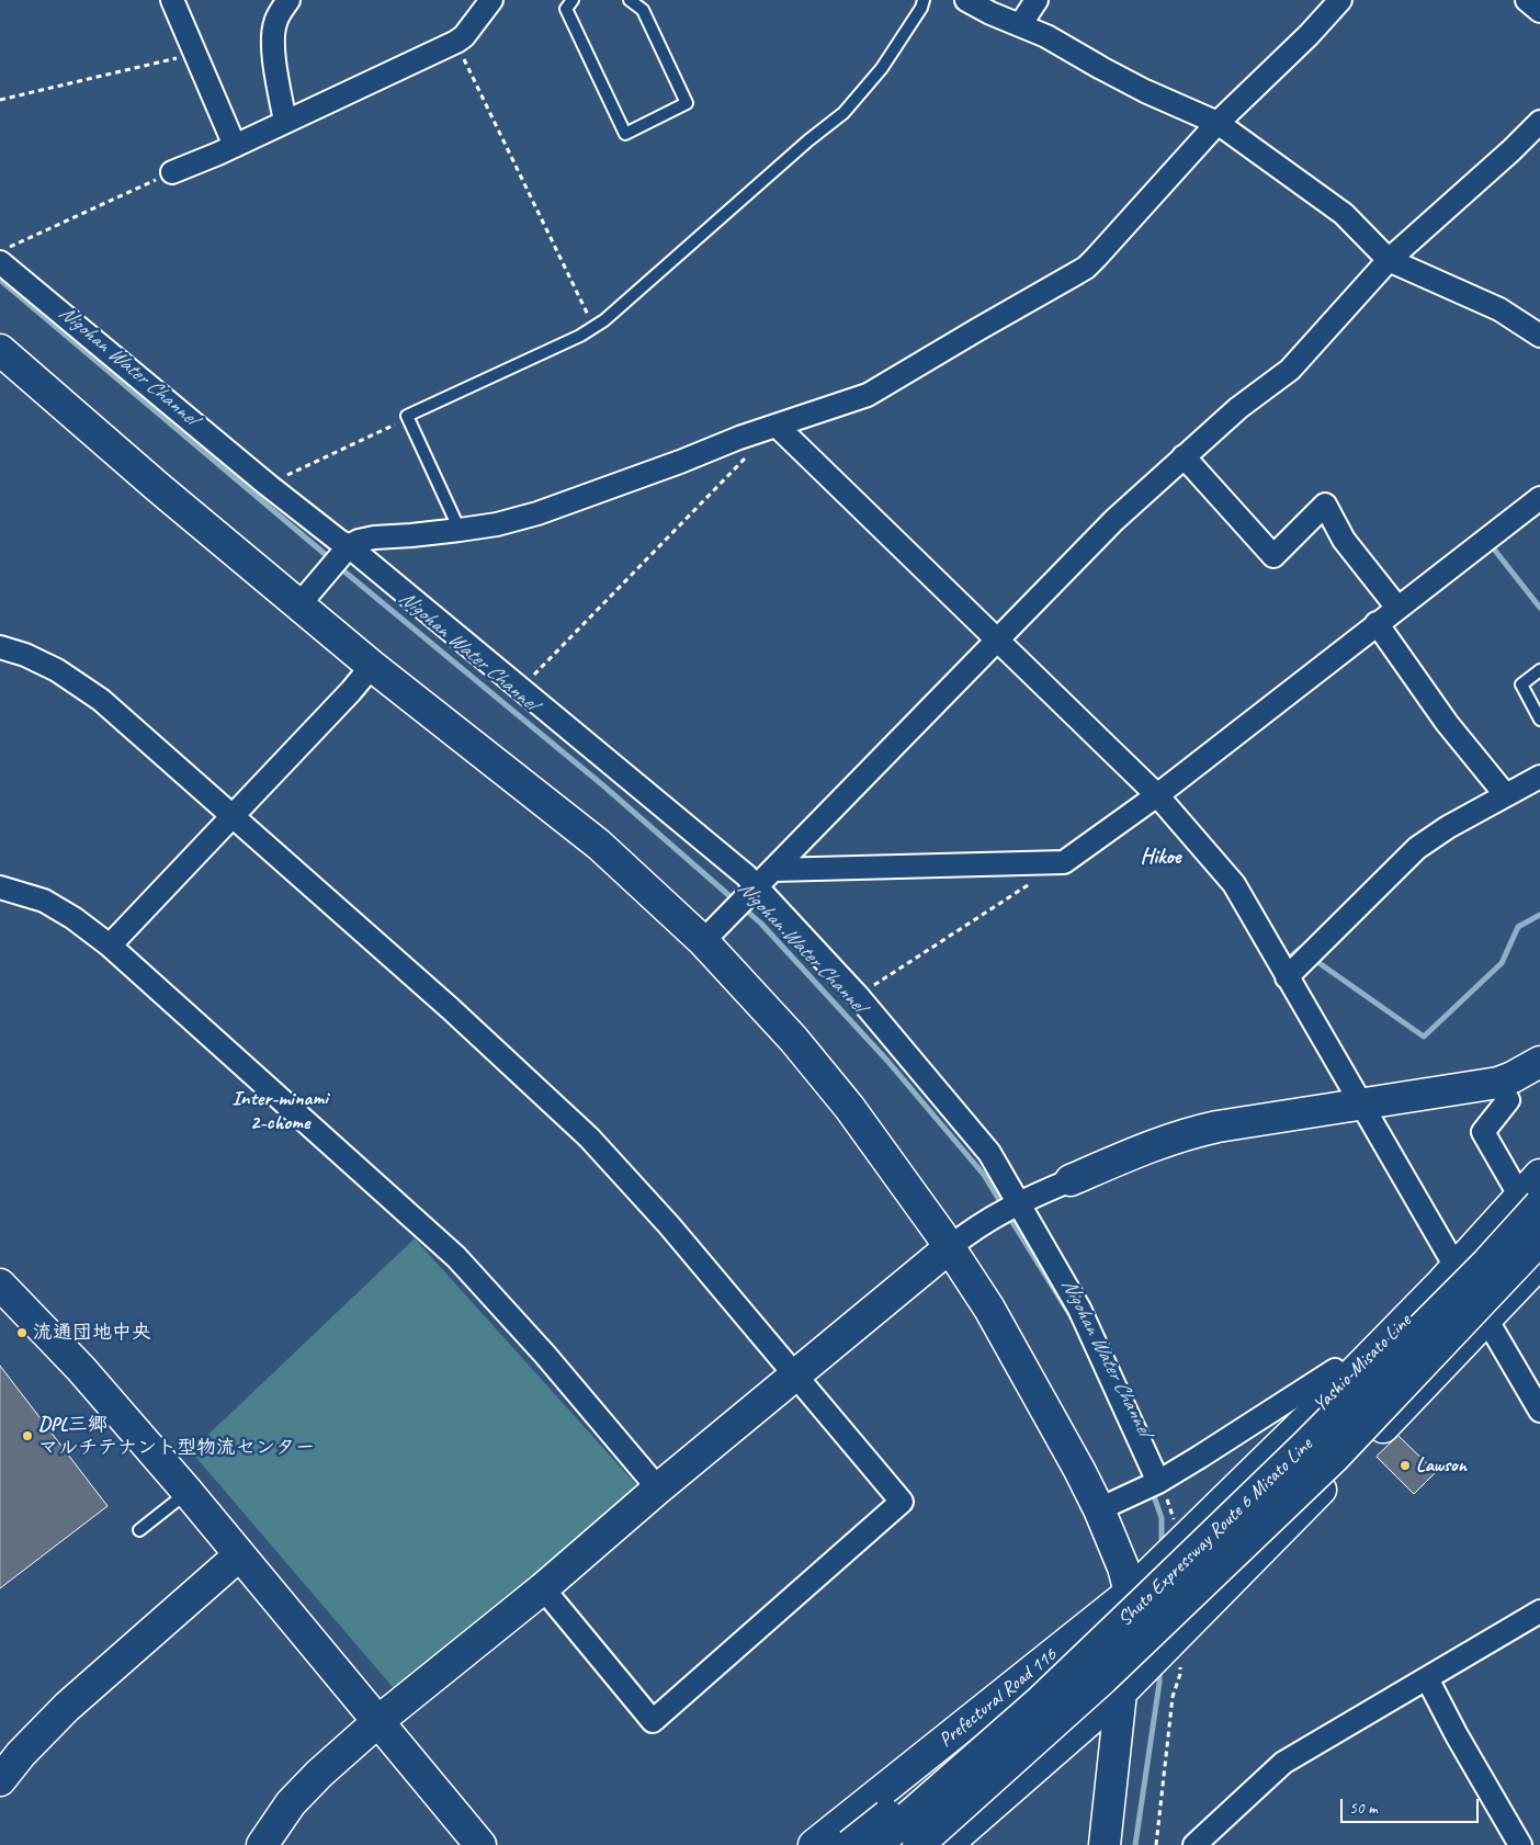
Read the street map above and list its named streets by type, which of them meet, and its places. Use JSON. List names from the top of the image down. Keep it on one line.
{"streets":{"main road":["Yashio-Misato Line","Shuto Expressway Route 6 Misato Line","Prefectural Road 116"]},"crossings":[["Yashio-Misato Line","Shuto Expressway Route 6 Misato Line"],["Yashio-Misato Line","Prefectural Road 116"]],"districts":["Hikoe","Inter-minami 2-chome"],"water":["Nigohan Water Channel"],"places":["流通団地中央","DPL三郷 マルチテナント型物流センター","Lawson"],"scale_bar":"50 m"}
